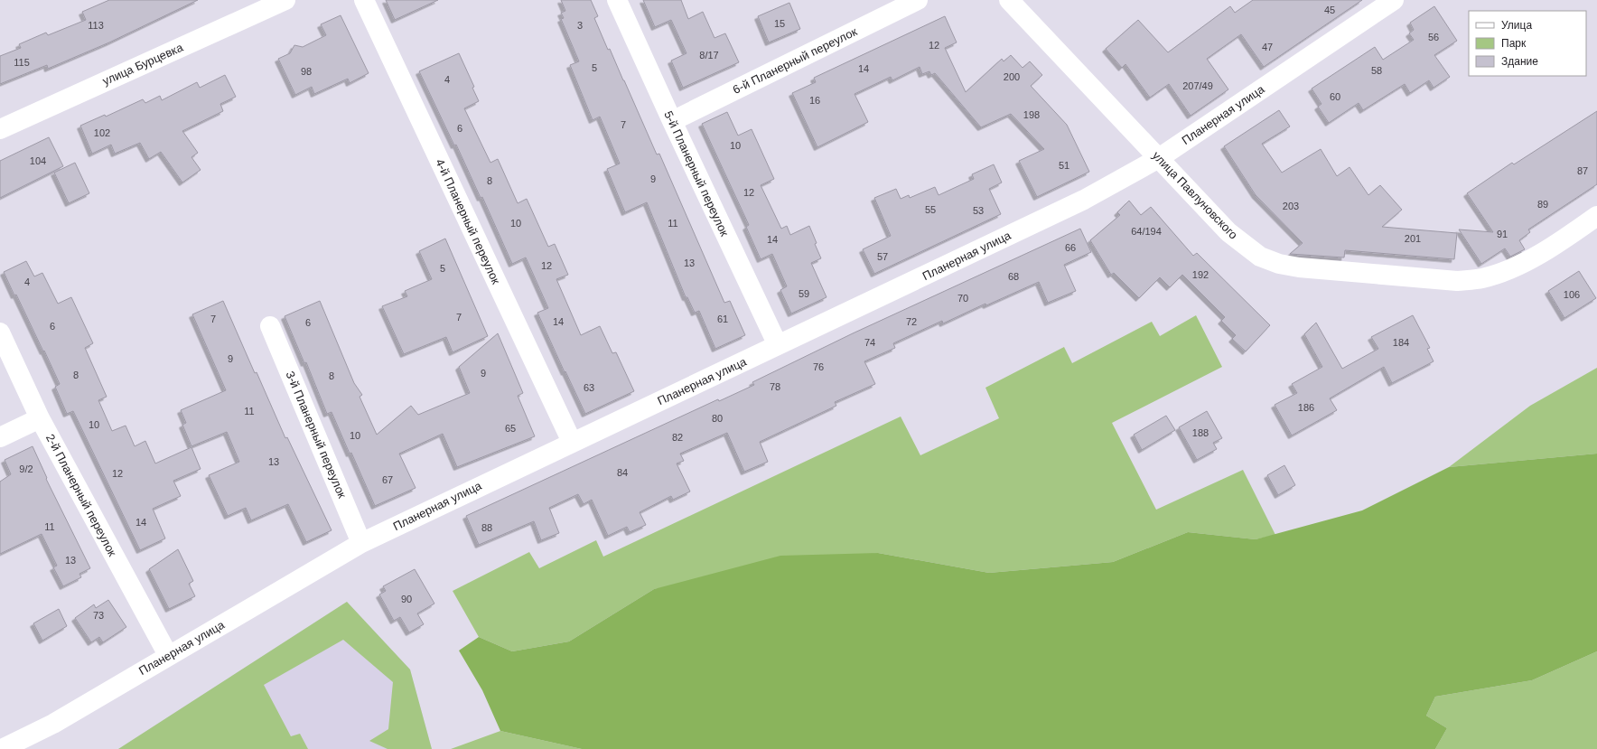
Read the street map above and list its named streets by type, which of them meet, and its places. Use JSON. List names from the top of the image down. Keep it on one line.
{"streets":{"street":["6-й Планерный переулок","улица Бурцевка","Планерная улица","5-й Планерный переулок","улица Павлуновского","4-й Планерный переулок","3-й Планерный переулок","2-й Планерный переулок"]},"crossings":[["6-й Планерный переулок","5-й Планерный переулок"],["Планерная улица","5-й Планерный переулок"],["Планерная улица","улица Павлуновского"],["Планерная улица","4-й Планерный переулок"],["Планерная улица","3-й Планерный переулок"],["Планерная улица","2-й Планерный переулок"]],"house_numbers":["45","15","113","3","56","12","47","8/17","115","5","14","58","98","200","4","207/49","60","16","198","7","6","102","10","104","51","87","9","8","12","89","203","55","53","10","11","64/194","91","201","14","66","57","13","12","5","192","68","4","59","106","70","7","7","61","14","72","6","6","74","184","9","76","9","8","8","78","63","186","11","80","10","65","188","10","82","13","9/2","84","12","67","14","11","88","13","90","73"],"legend":["Улица","Парк","Здание"]}
